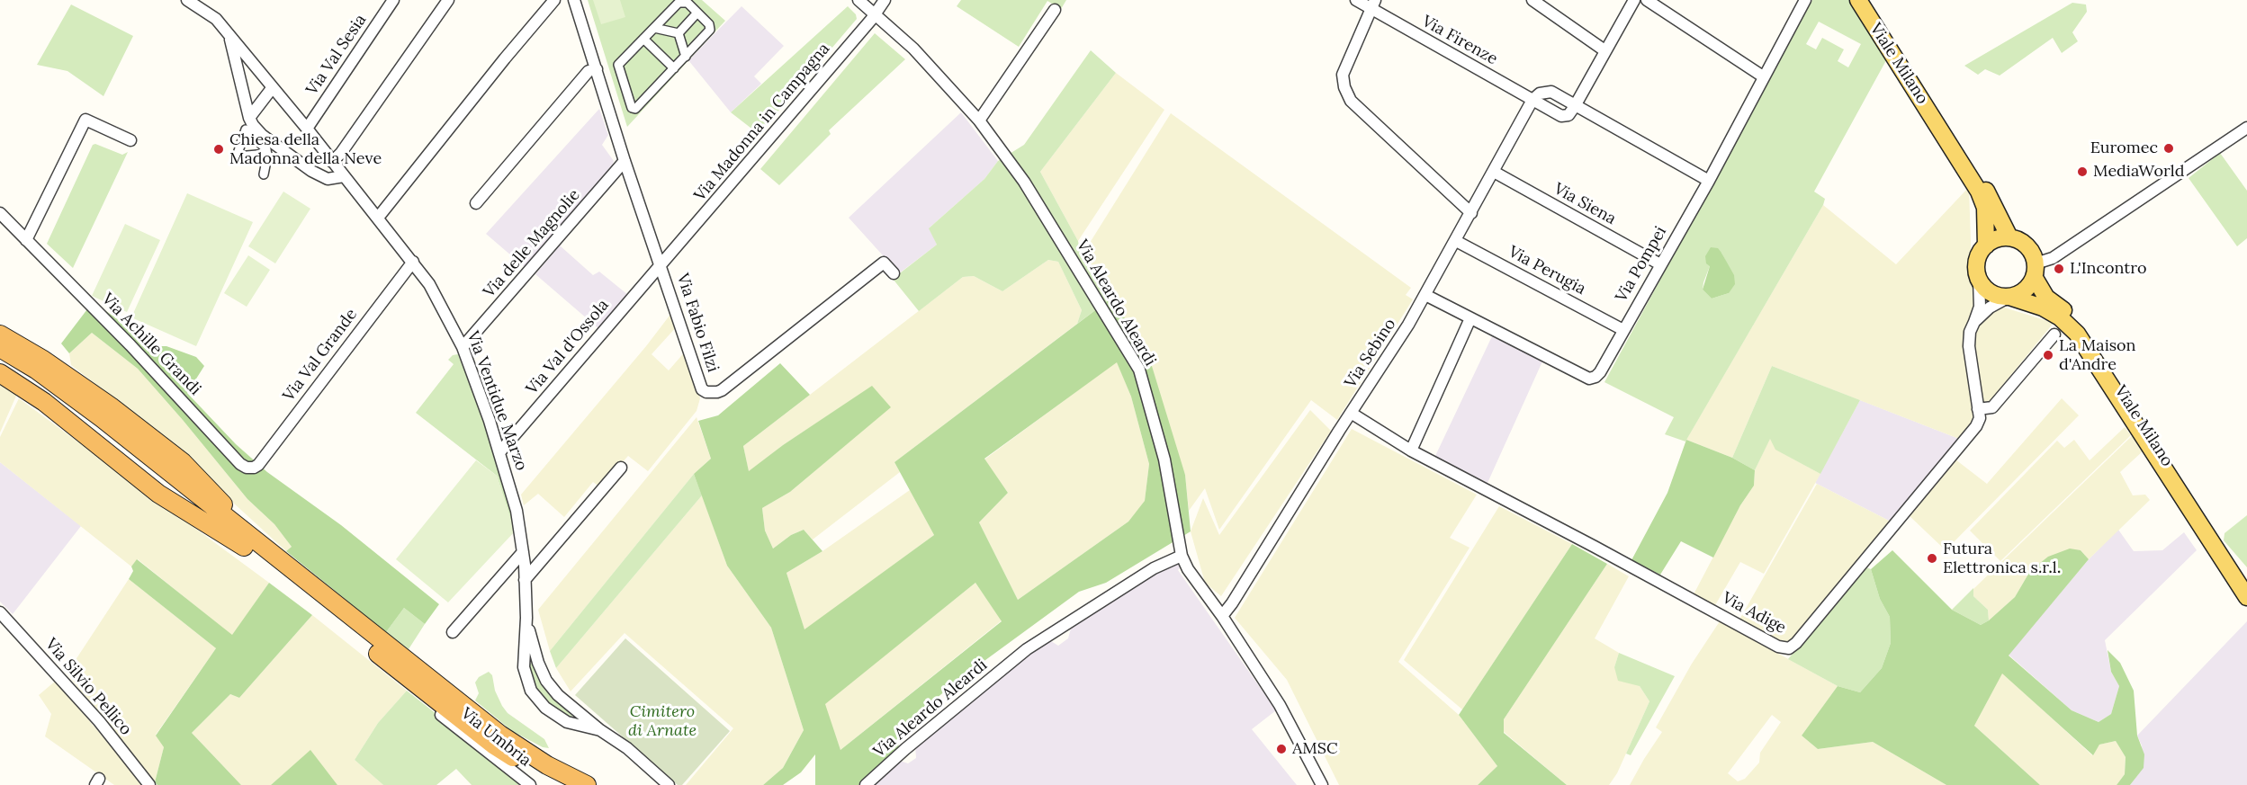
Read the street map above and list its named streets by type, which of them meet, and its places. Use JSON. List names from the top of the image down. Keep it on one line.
{"streets":{"main road":["Viale Milano"],"street":["Via Firenze","Via Val Sesia","Via Madonna in Campagna","Via Siena","Via delle Magnolie","Via Pompei","Via Perugia","Via Aleardo Aleardi","Via Fabio Filzi","Via Achille Grandi","Via Val d'Ossola","Via Sebino","Via Val Grande","Via Ventidue Marzo","Via Adige","Via Silvio Pellico","Via Umbria"]},"crossings":[["Via Firenze","Via Sebino"],["Via Val Sesia","Via Ventidue Marzo"],["Viale Milano","Via Adige"],["Via Madonna in Campagna","Via Aleardo Aleardi"],["Via Madonna in Campagna","Via Fabio Filzi"],["Via Madonna in Campagna","Via Val d'Ossola"],["Via Siena","Via Pompei"],["Via Siena","Via Sebino"],["Via delle Magnolie","Via Fabio Filzi"],["Via delle Magnolie","Via Ventidue Marzo"],["Via Pompei","Via Perugia"],["Via Pompei","Via Sebino"],["Via Perugia","Via Sebino"],["Via Aleardo Aleardi","Via Sebino"],["Via Fabio Filzi","Via Val d'Ossola"],["Via Achille Grandi","Via Val Grande"],["Via Val d'Ossola","Via Ventidue Marzo"],["Via Sebino","Via Adige"],["Via Val Grande","Via Ventidue Marzo"]],"parks":["Cimitero di Arnate"],"places":["Euromec","Chiesa della Madonna della Neve","MediaWorld","L'Incontro","La Maison d'Andre","Futura Elettronica s.r.l.","AMSC"]}
